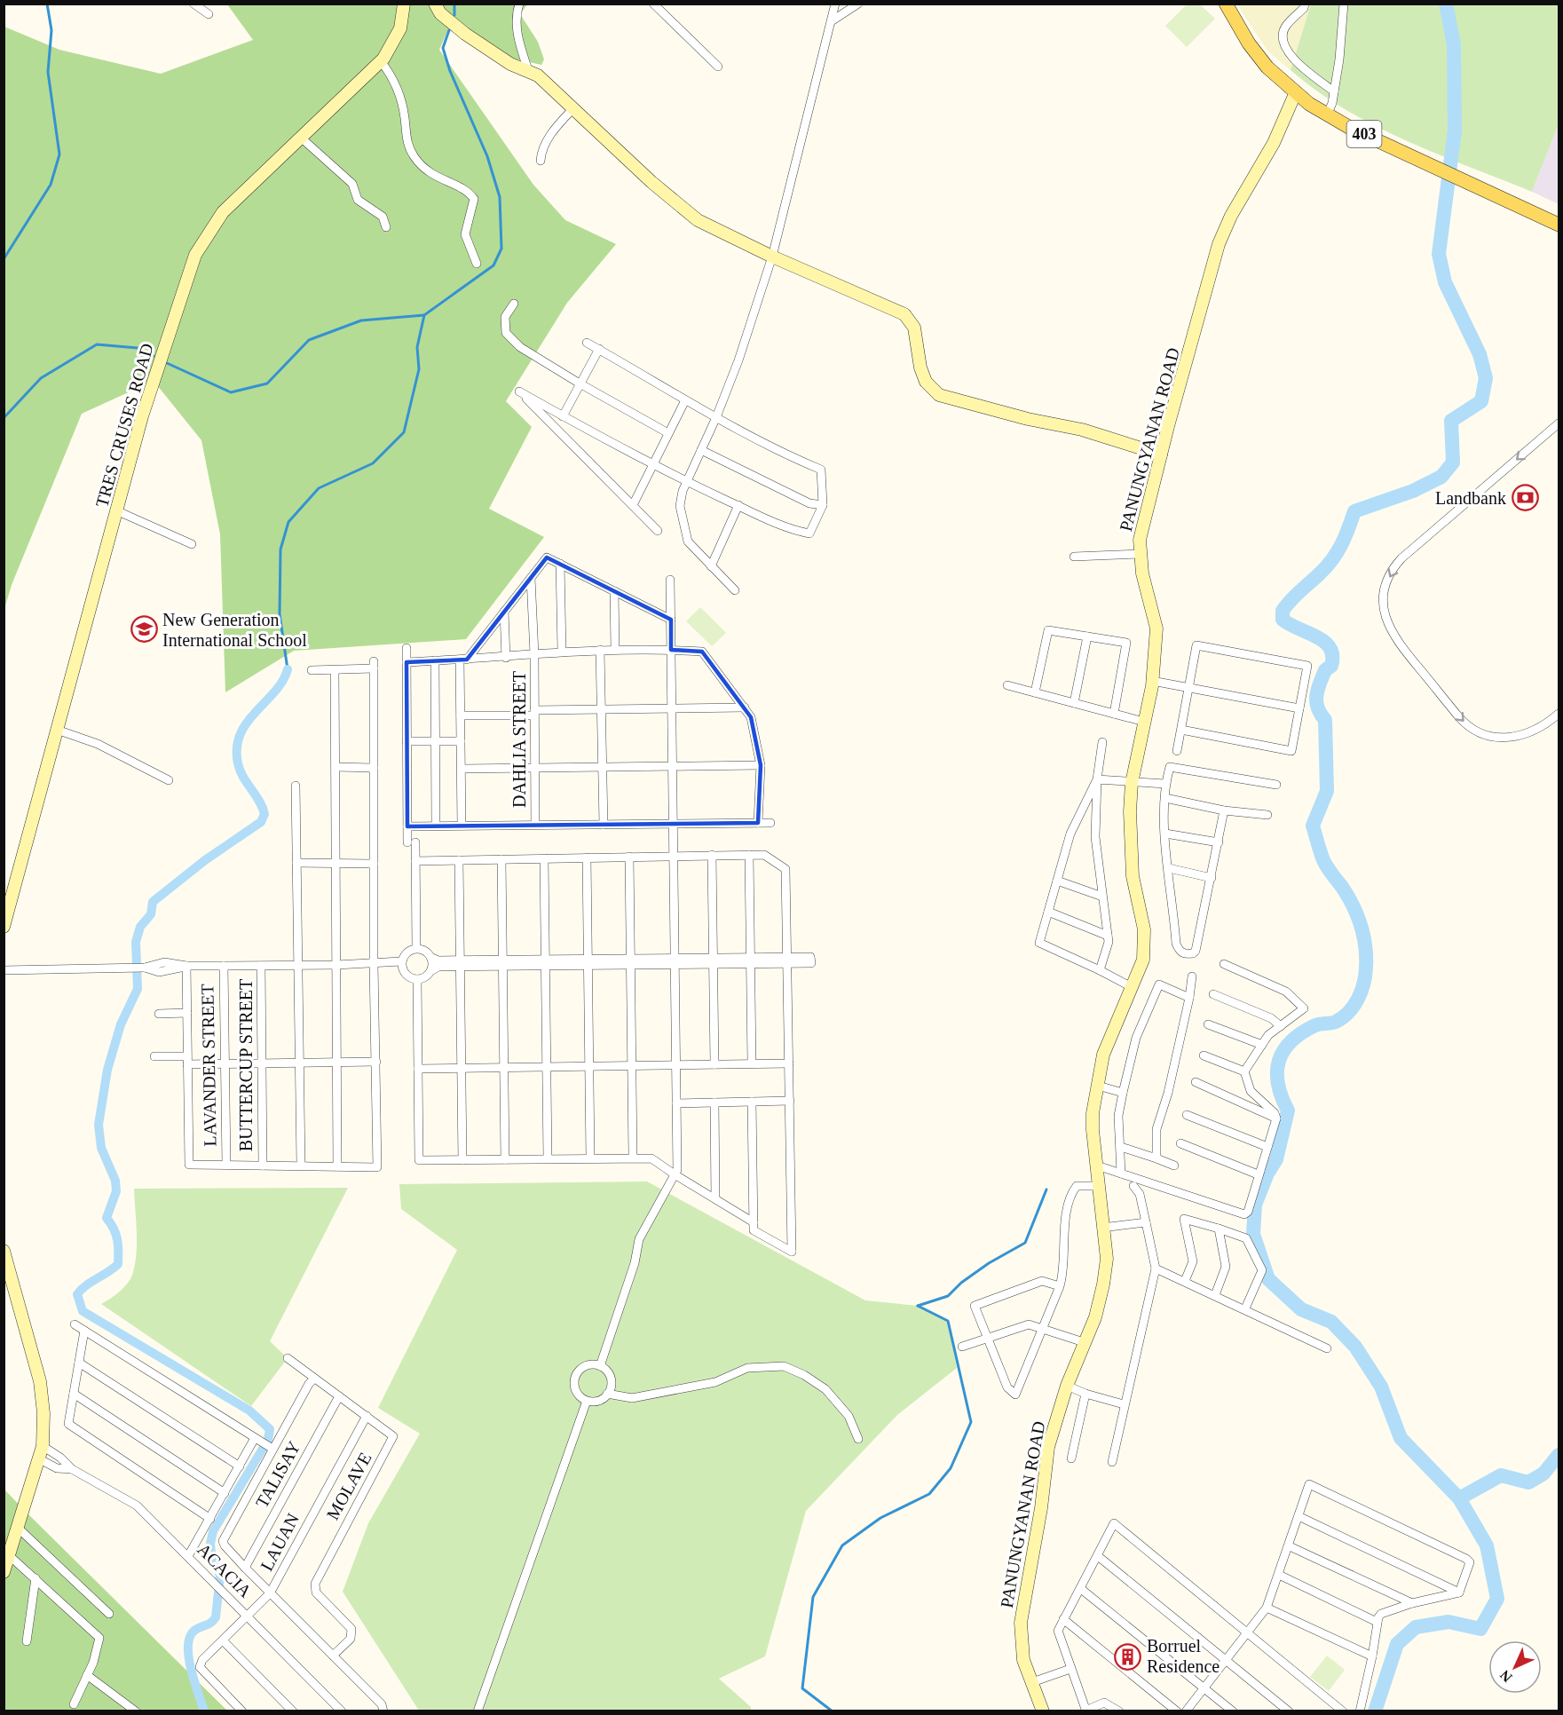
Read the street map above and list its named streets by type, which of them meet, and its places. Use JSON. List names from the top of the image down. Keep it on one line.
{"streets":{"main road":["403","TRES CRUSES ROAD","PANUNGYANAN ROAD"],"street":["DAHLIA STREET","LAVANDER STREET","BUTTERCUP STREET","TALISAY","MOLAVE","LAUAN","ACACIA"]},"crossings":[["403","PANUNGYANAN ROAD"],["TALISAY","MOLAVE"],["MOLAVE","LAUAN"],["LAUAN","ACACIA"]],"places":{"bank":["Landbank"],"school or university":["New Generation International School"],"building":["Borruel Residence"]},"north":"bottom left"}
